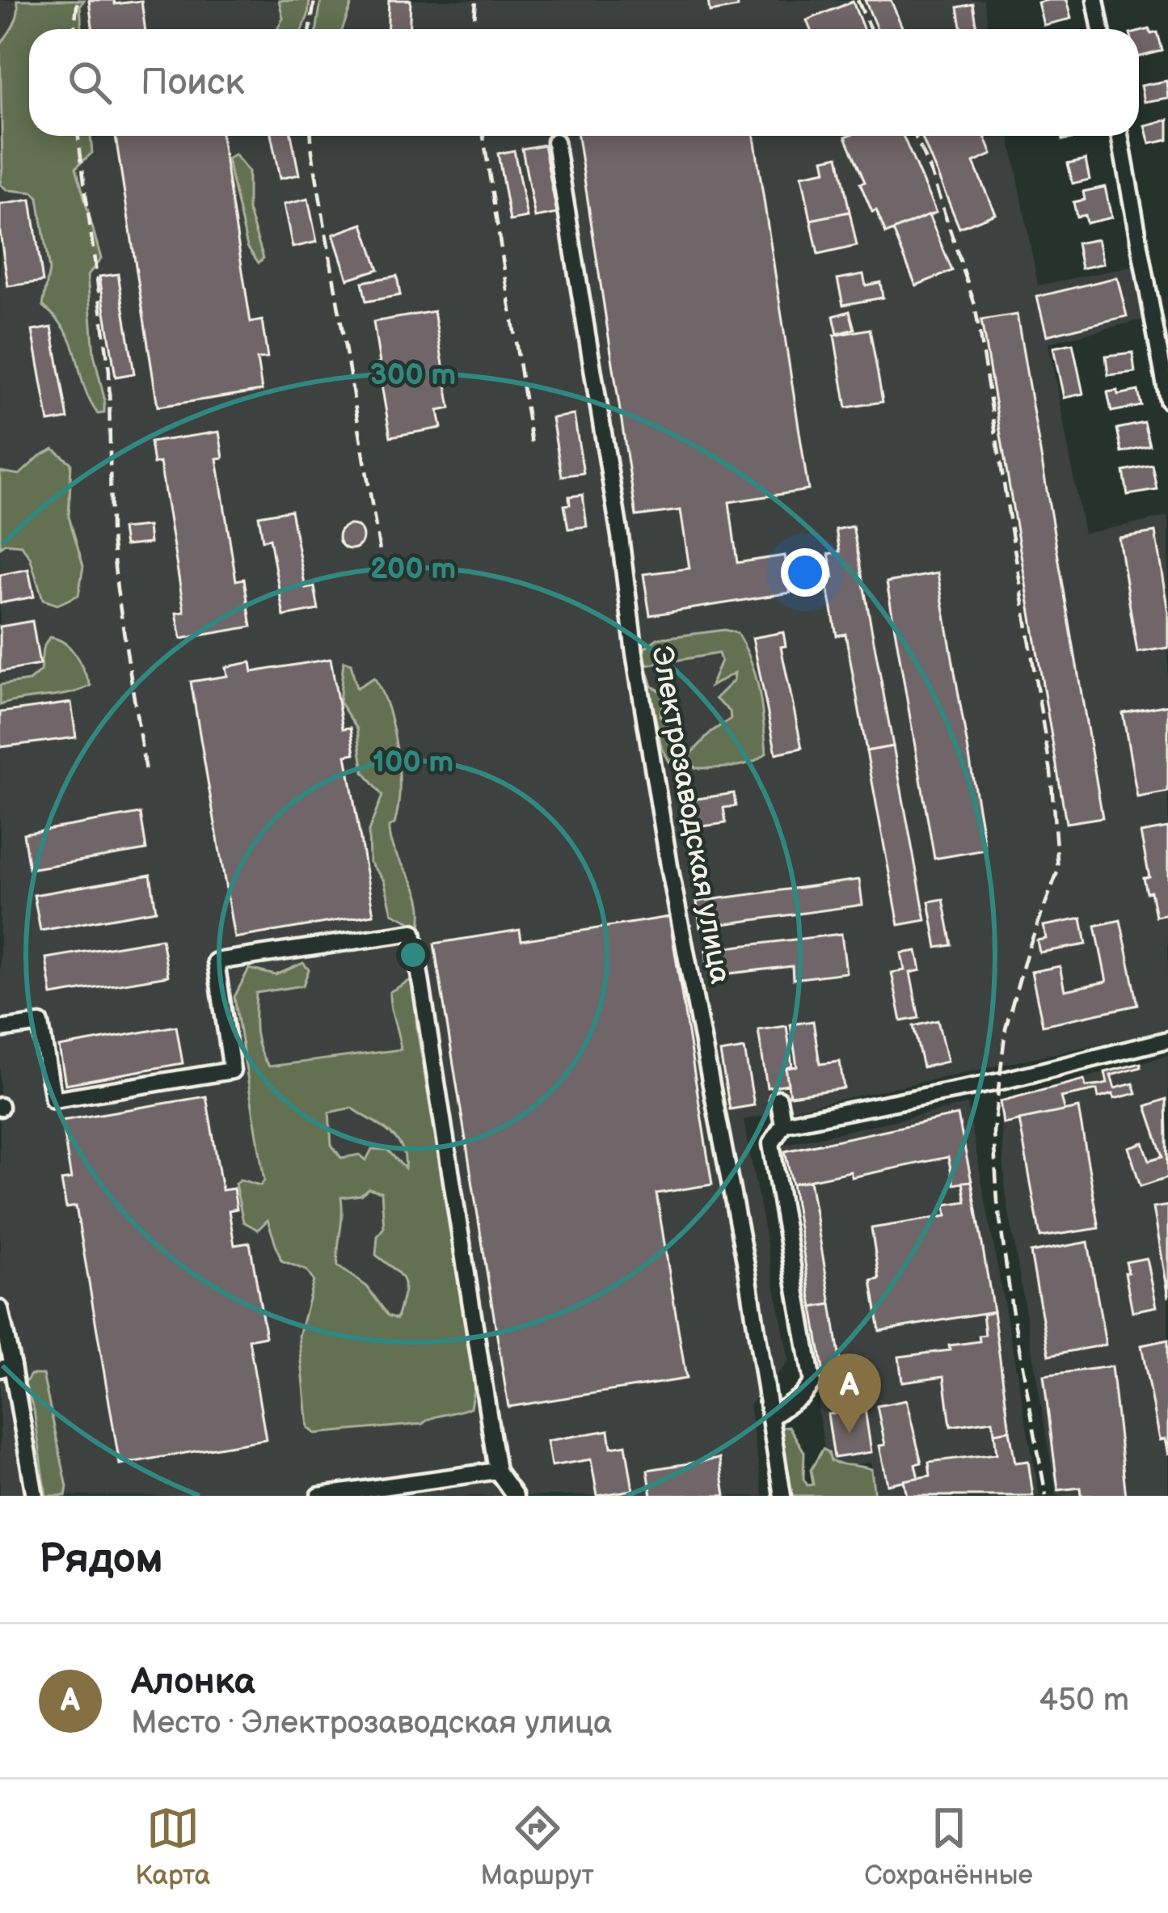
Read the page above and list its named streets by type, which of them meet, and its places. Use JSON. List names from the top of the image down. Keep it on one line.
{"streets":{"street":["Электрозаводская улица"]},"page":{"search":"Поиск","pins":"A","heading":"Рядом","list":[{"mark":"A","name":"Алонка","note":"Место · Электрозаводская улица","value":"450 m"}],"nav":["Карта","Маршрут","Сохранённые"]},"rings":["300 m","200 m","100 m"]}
